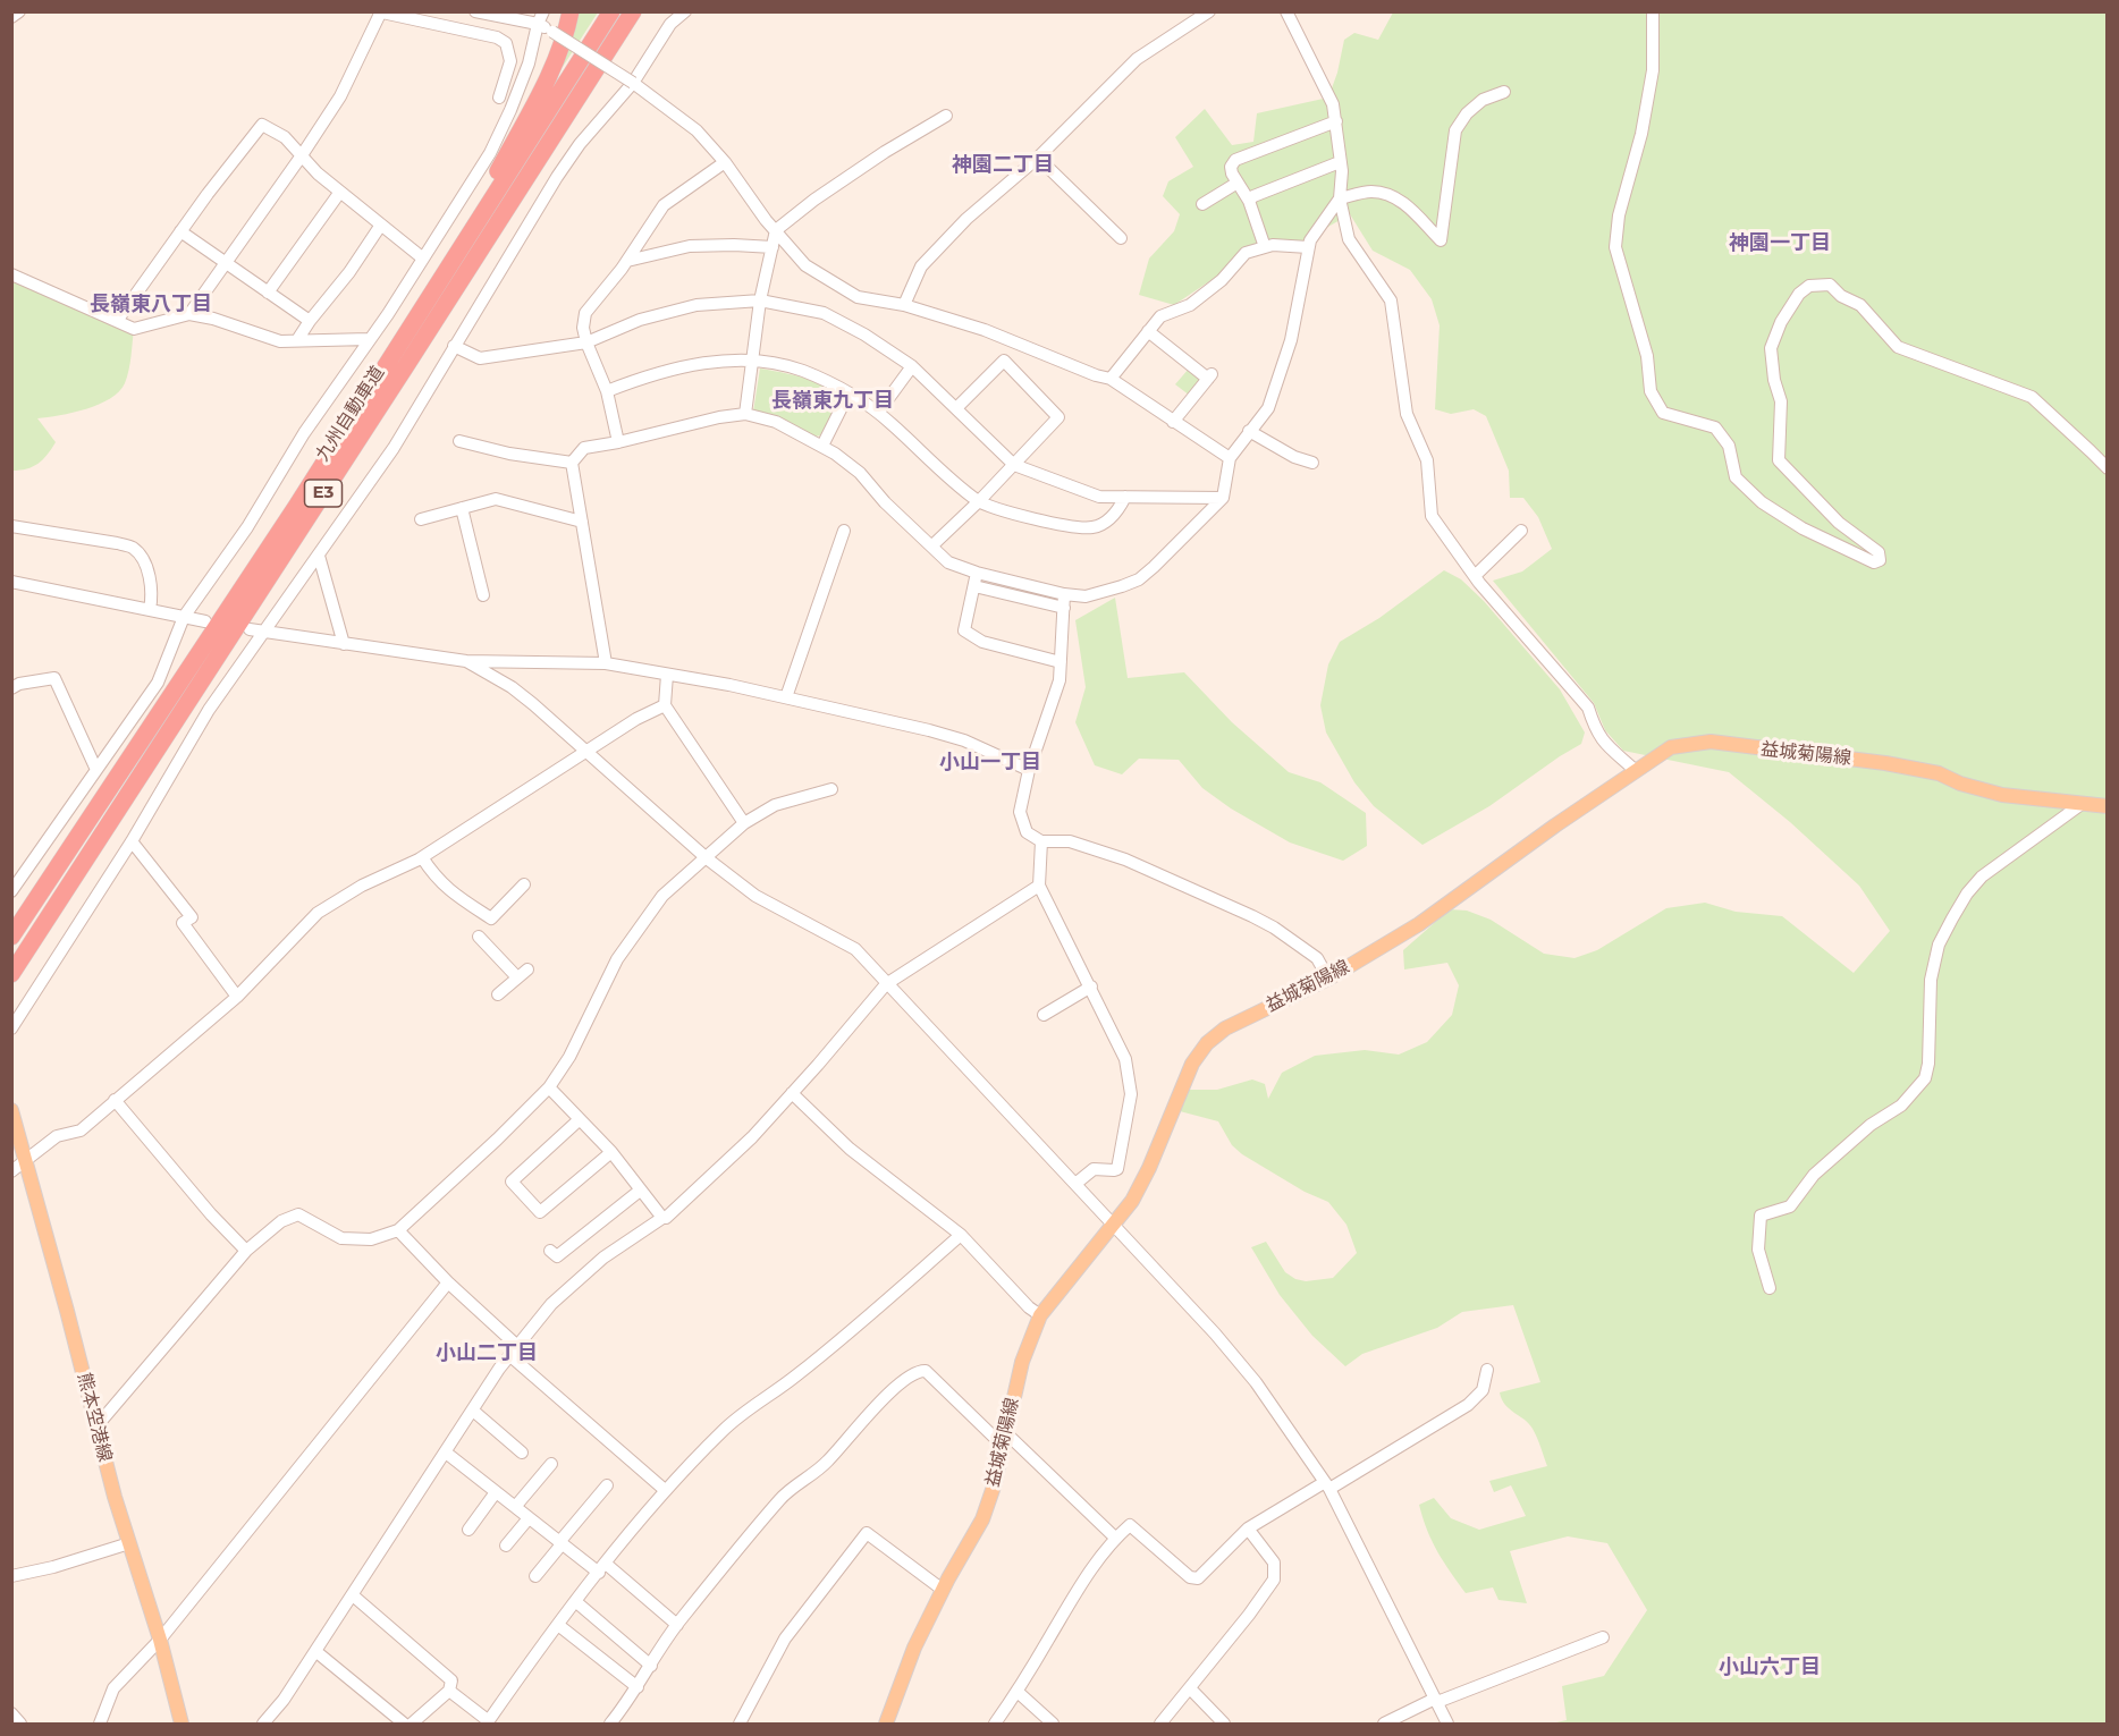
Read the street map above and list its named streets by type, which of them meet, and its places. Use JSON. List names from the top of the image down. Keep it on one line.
{"streets":{"highway":["九州自動車道","E3"],"main road":["益城菊陽線","熊本空港線"]},"districts":["神園二丁目","神園一丁目","長嶺東八丁目","長嶺東九丁目","小山一丁目","小山二丁目","小山六丁目"]}
